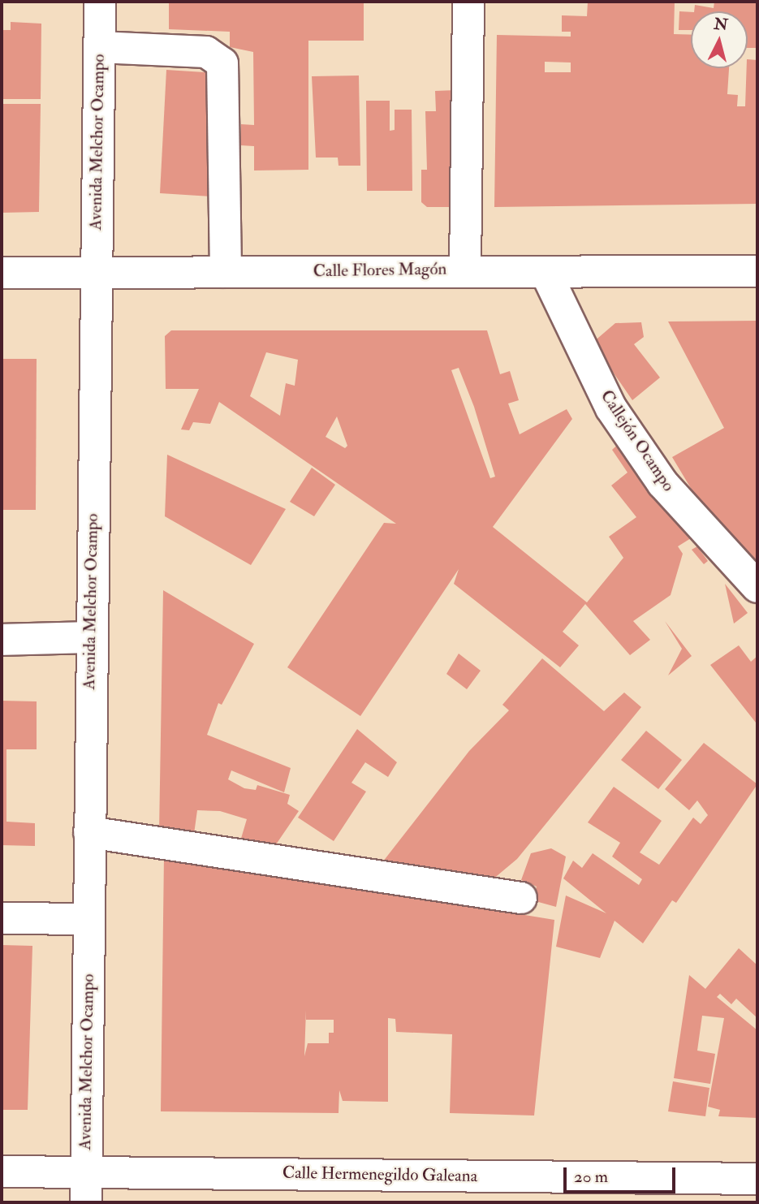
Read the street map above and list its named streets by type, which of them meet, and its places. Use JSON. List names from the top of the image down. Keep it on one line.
{"streets":{"street":["Avenida Melchor Ocampo","Calle Flores Magón","Callejón Ocampo","Calle Hermenegildo Galeana"]},"crossings":[["Avenida Melchor Ocampo","Calle Flores Magón"],["Avenida Melchor Ocampo","Calle Hermenegildo Galeana"],["Calle Flores Magón","Callejón Ocampo"]],"scale_bar":"20 m","north":"top"}
